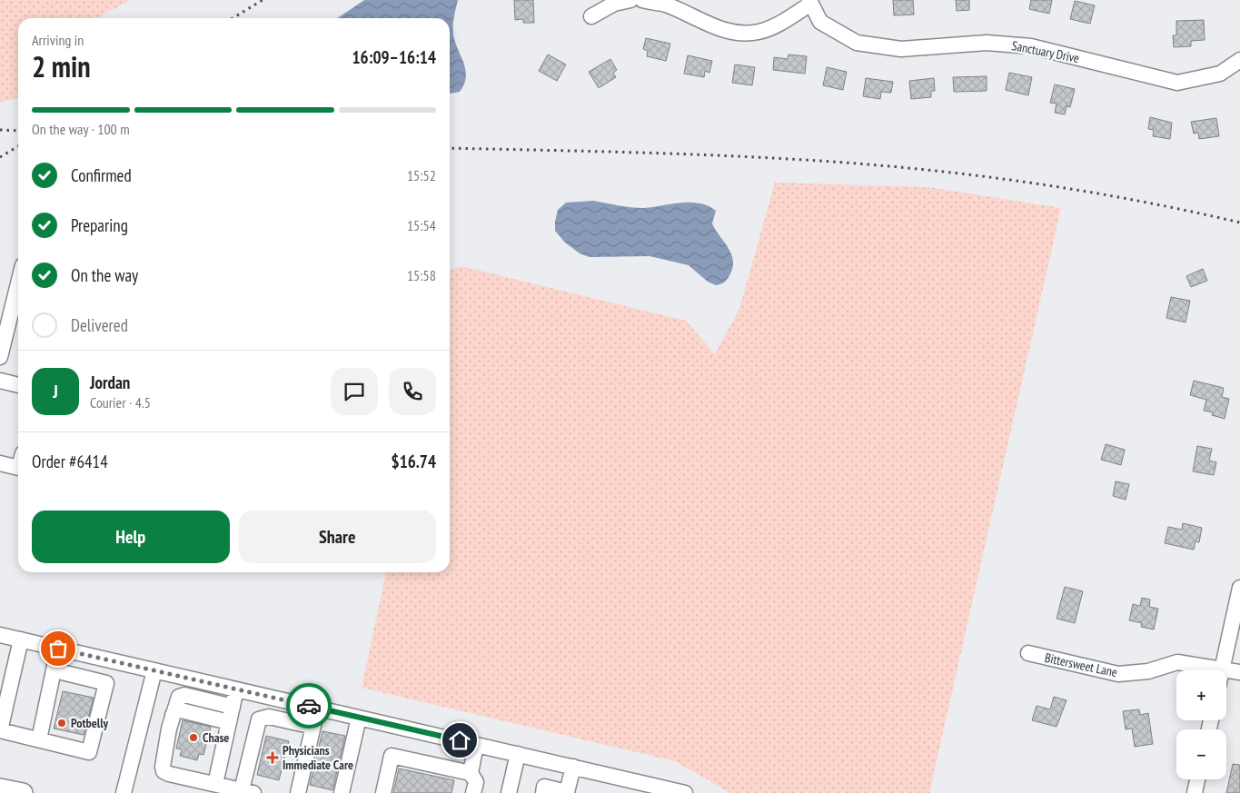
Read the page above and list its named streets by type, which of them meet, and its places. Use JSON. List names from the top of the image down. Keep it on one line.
{"streets":{"street":["Sanctuary Drive","Bittersweet Lane"]},"places":{"other":["Potbelly","Chase"],"health":["Physicians Immediate Care"]},"page":{"heading":["2 min","Arriving in","16:09–16:14"],"panel":["Jordan","Courier · 4.5","Order #6414","$16.74"],"bar":"On the way · 100 m","list":[["Confirmed","15:52"],["Preparing","15:54"],["On the way","15:58"],"Delivered"],"round":"J","buttons":["Help","Share"],"map_buttons":["+","−"]}}
